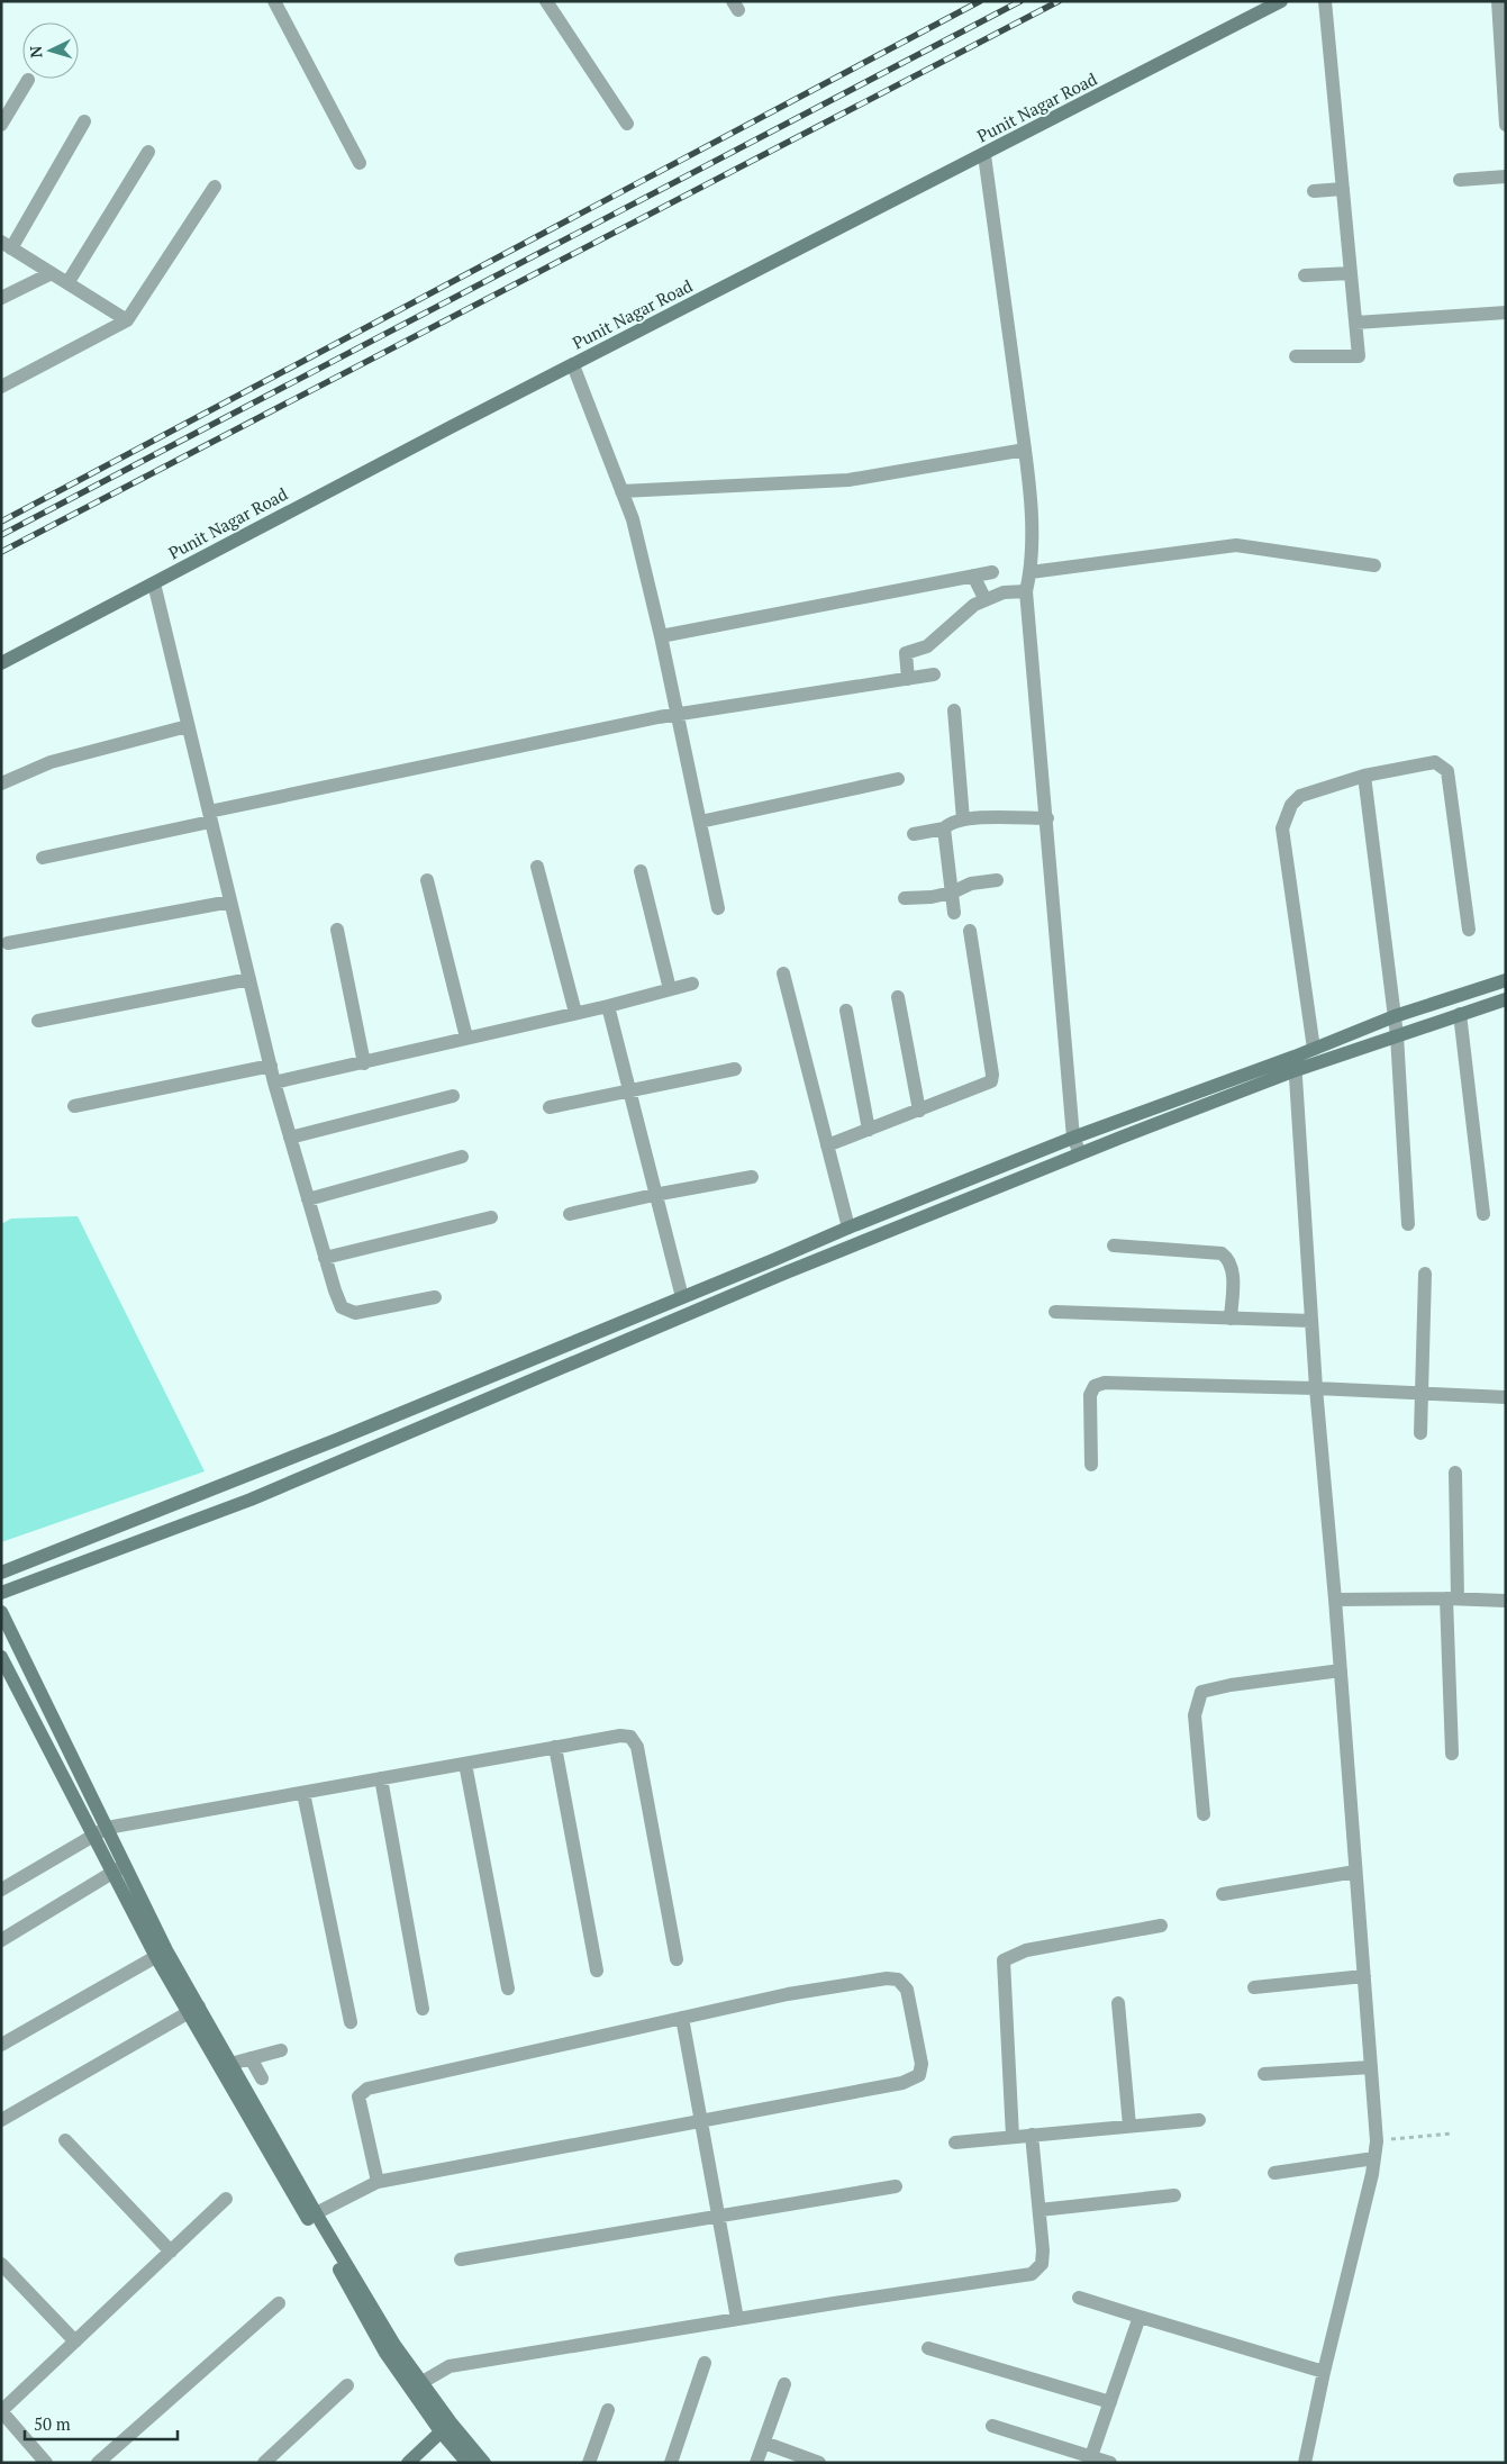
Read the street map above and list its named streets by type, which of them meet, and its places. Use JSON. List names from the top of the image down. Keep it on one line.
{"streets":{"street":["Punit Nagar Road"]},"scale_bar":"50 m","north":"left"}
